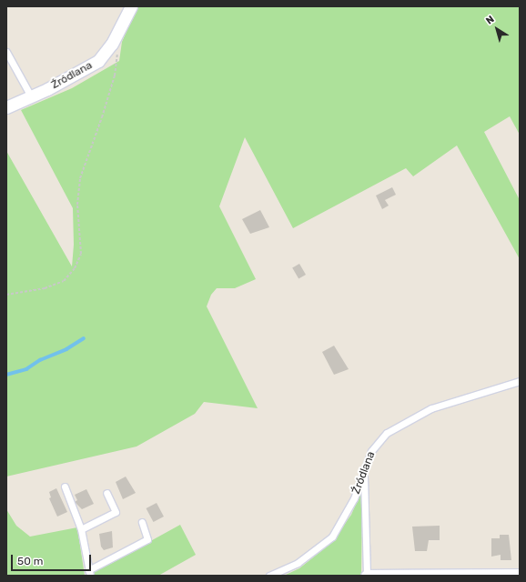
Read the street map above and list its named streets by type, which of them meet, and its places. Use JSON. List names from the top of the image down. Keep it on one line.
{"streets":{"street":["Źródlana"]},"scale_bar":"50 m","north":"top left"}
